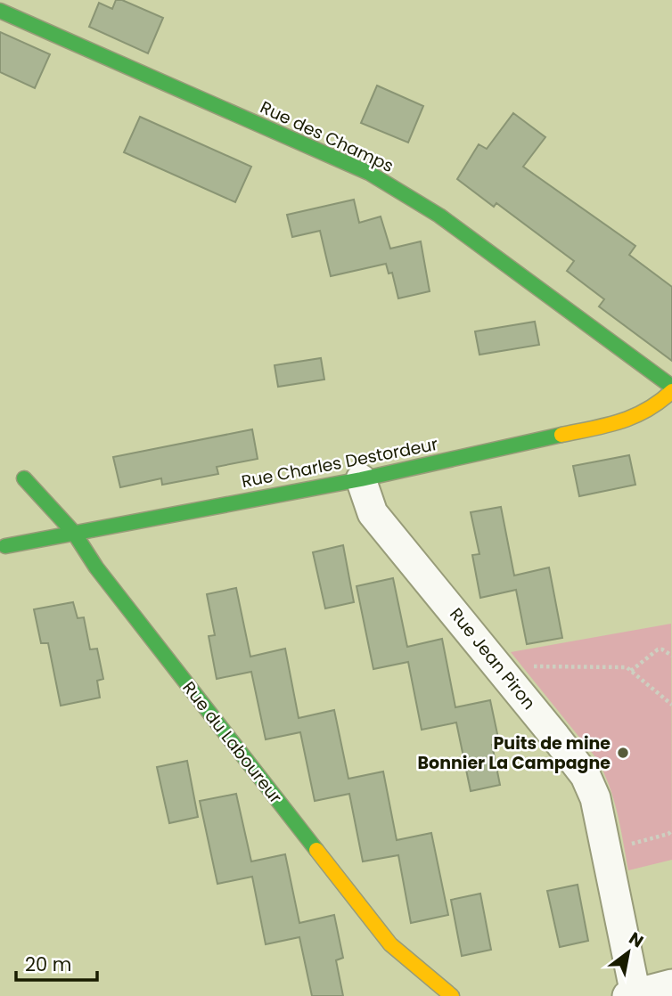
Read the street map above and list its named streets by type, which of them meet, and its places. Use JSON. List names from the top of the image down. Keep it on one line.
{"streets":{"street":["Rue des Champs","Rue Charles Destordeur","Rue Jean Piron","Rue du Laboureur"]},"crossings":[["Rue des Champs","Rue Charles Destordeur"],["Rue Charles Destordeur","Rue Jean Piron"],["Rue Charles Destordeur","Rue du Laboureur"]],"places":["Puits de mine Bonnier La Campagne"],"scale_bar":"20 m","north":"top right"}
